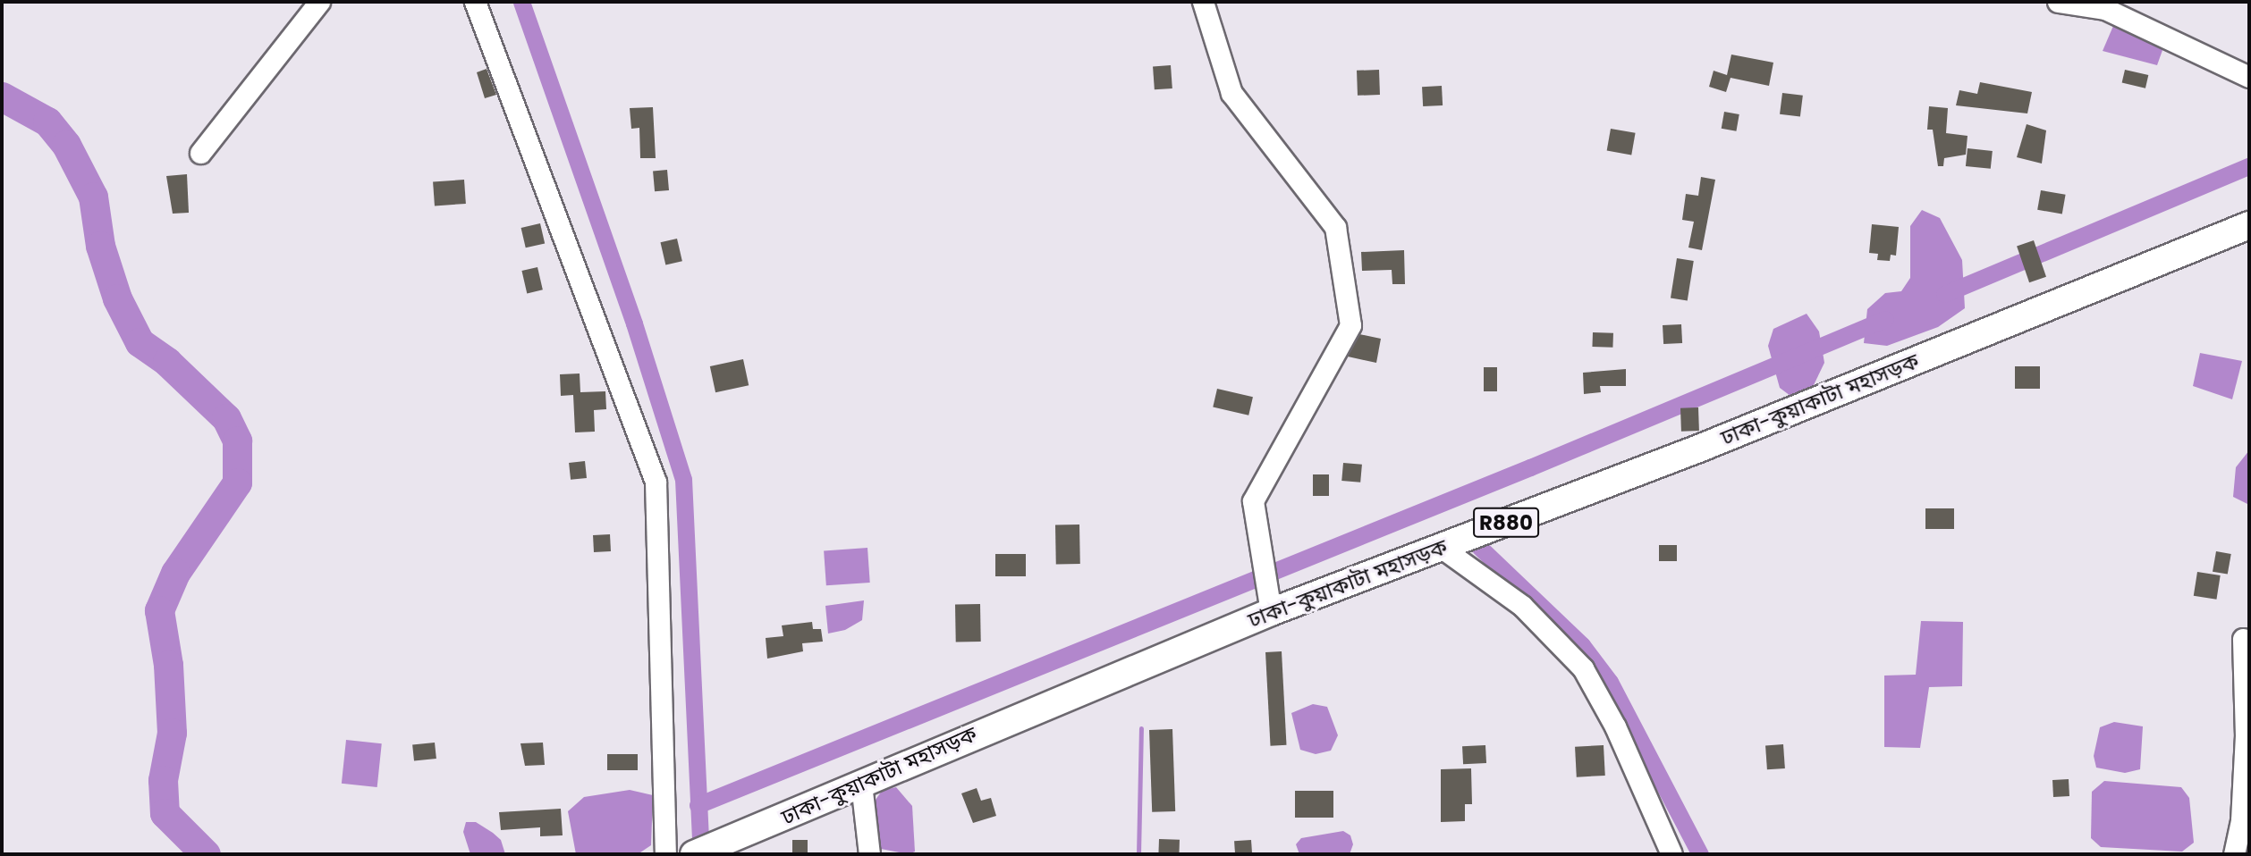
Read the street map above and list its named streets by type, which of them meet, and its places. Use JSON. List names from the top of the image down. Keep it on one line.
{"streets":{"main road":["ঢাকা-কুয়াকাটা মহাসড়ক","R880"]}}
